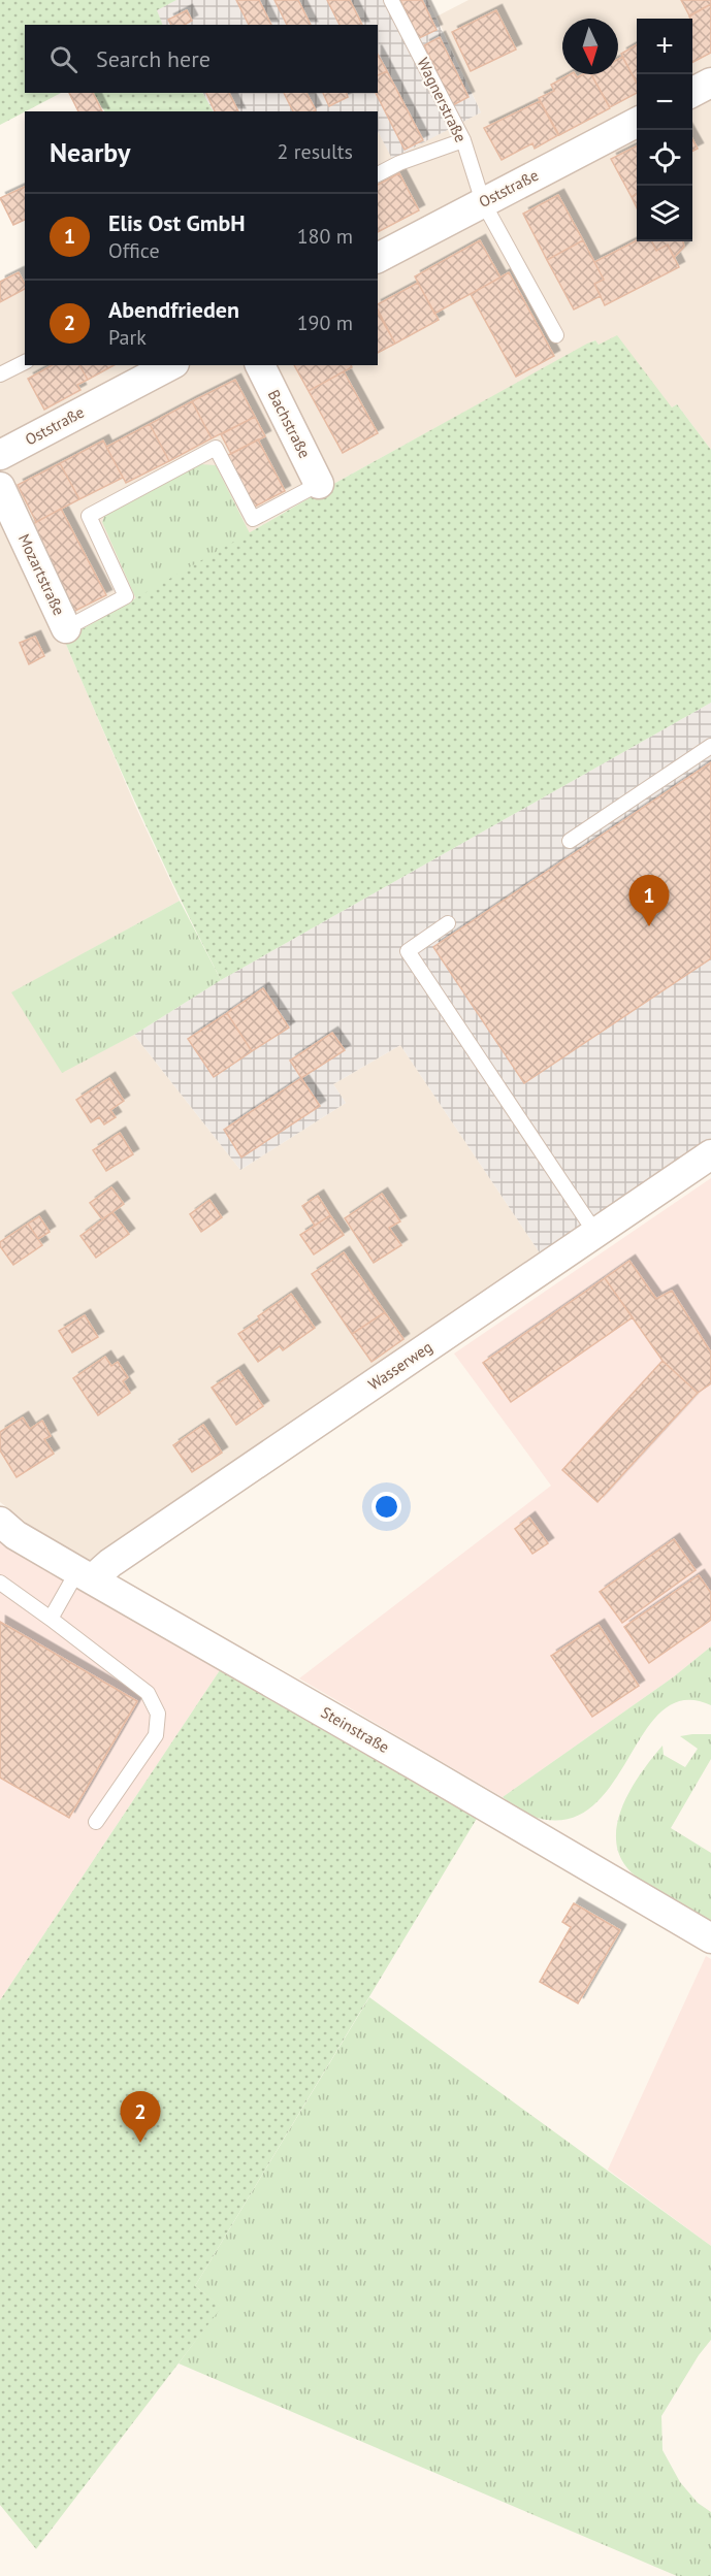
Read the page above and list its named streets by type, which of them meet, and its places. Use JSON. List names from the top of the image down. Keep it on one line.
{"streets":{"street":["Oststraße","Bachstraße","Mozartstraße","Wasserweg","Steinstraße"],"lane":["Wagnerstraße"]},"crossings":[["Wagnerstraße","Oststraße"],["Wasserweg","Steinstraße"]],"north":"bottom","page":{"map_buttons":["+","−"],"search":"Search here","heading":["Nearby","2 results"],"list":[{"mark":"1","name":"Elis Ost GmbH","note":"Office","value":"180 m"},{"mark":"2","name":"Abendfrieden","note":"Park","value":"190 m"}],"pins":["1","2"]}}
